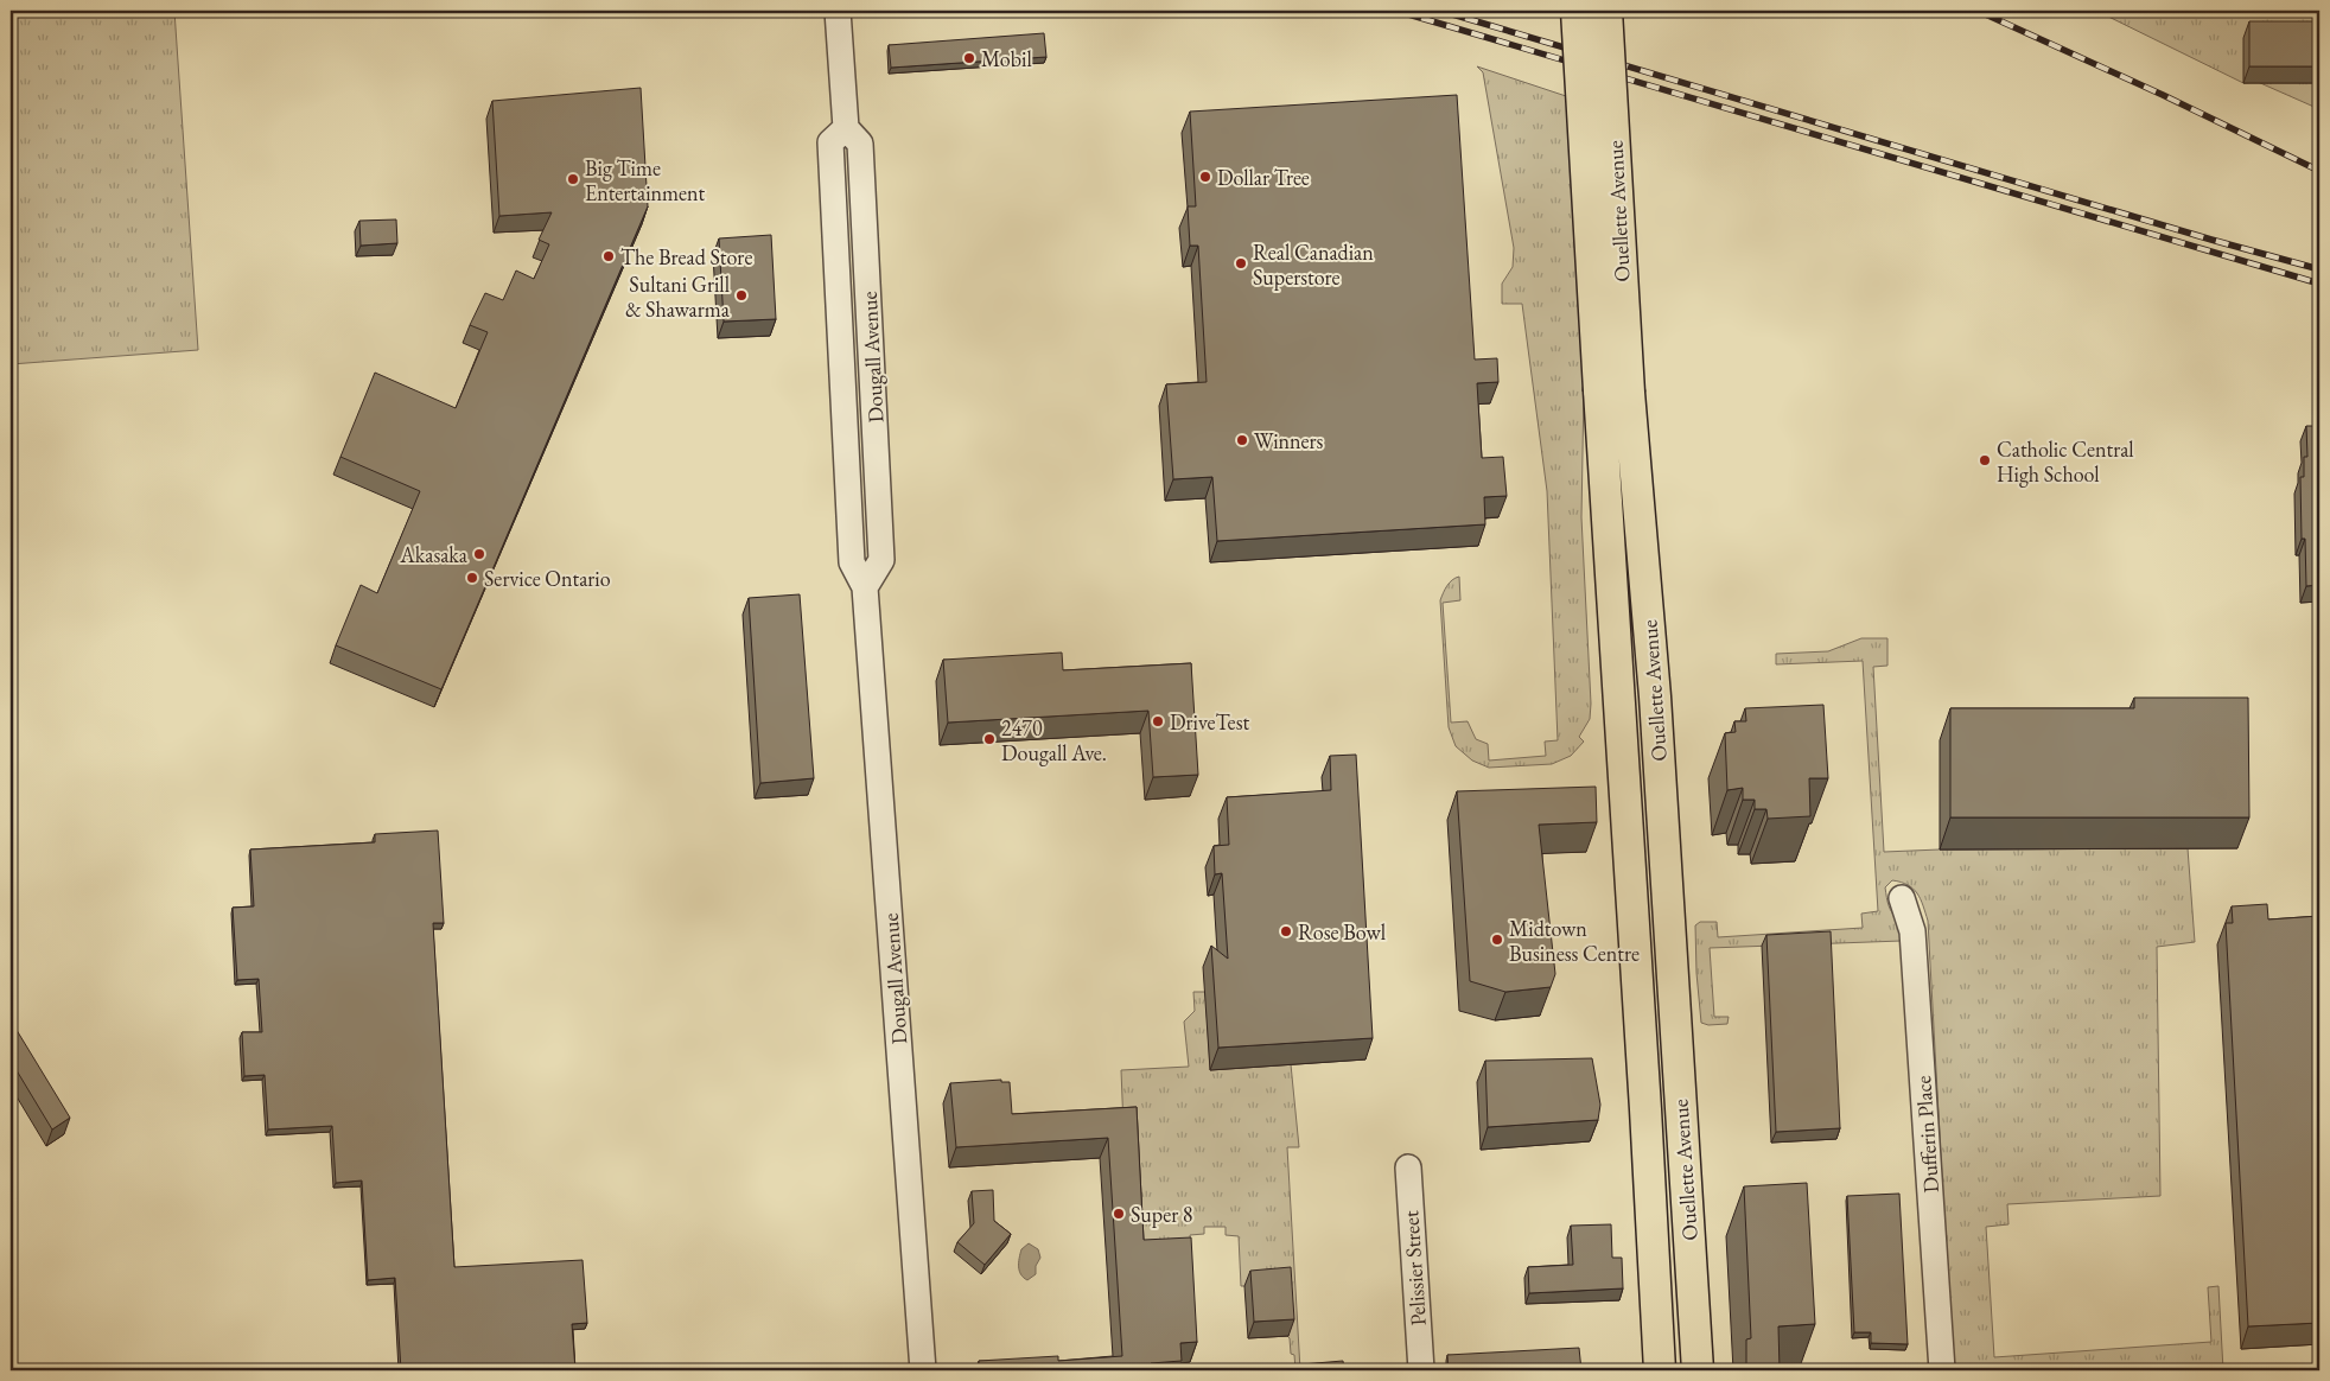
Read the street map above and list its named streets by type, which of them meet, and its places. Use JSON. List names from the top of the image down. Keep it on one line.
{"streets":{"main road":["Ouellette Avenue"],"street":["Dougall Avenue","Dufferin Place","Pelissier Street"]},"places":["Mobil","Dollar Tree","Big Time Entertainment","The Bread Store","Real Canadian Superstore","Sultani Grill & Shawarma","Winners","Catholic Central High School","Akasaka","Service Ontario","DriveTest","2470 Dougall Ave.","Rose Bowl","Midtown Business Centre","Super 8"]}
